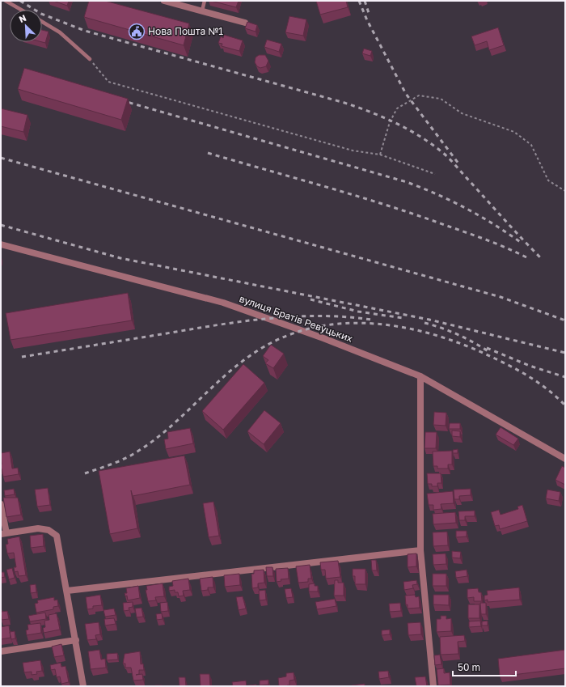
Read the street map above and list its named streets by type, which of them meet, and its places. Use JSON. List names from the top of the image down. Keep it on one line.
{"streets":{"street":["вулиця Братів Ревуцьких"]},"places":{"public building":["Нова Пошта №1"]},"scale_bar":"50 m","north":"top left"}
